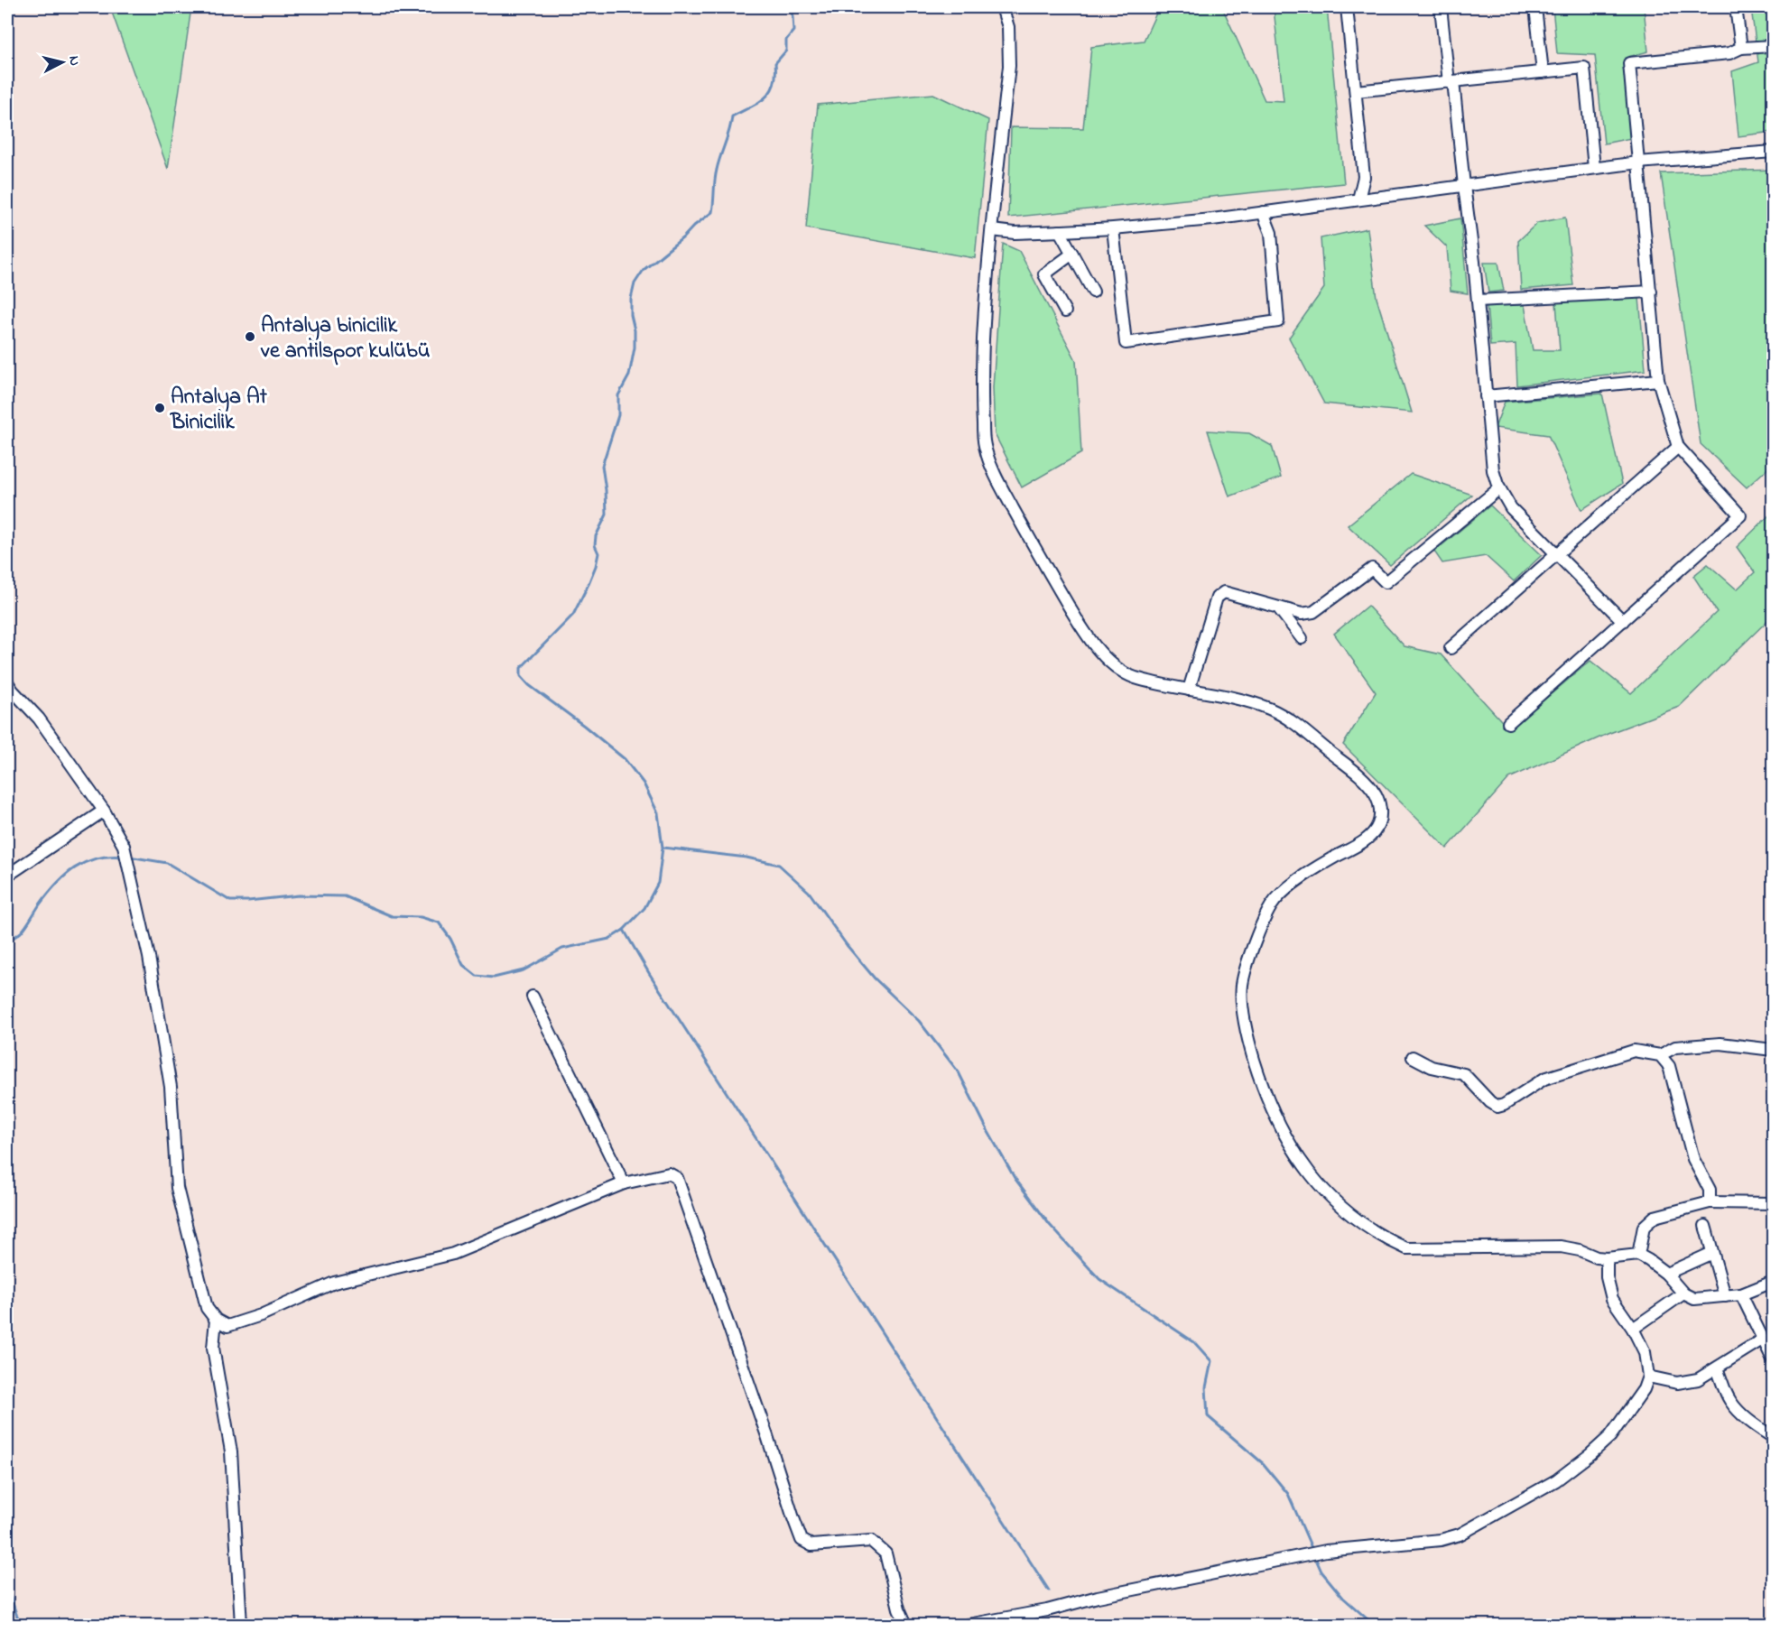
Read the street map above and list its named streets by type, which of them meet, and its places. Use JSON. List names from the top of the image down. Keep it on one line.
{"places":["Antalya binicilik ve antilspor kulübü","Antalya At Binicilik"],"north":"right"}
